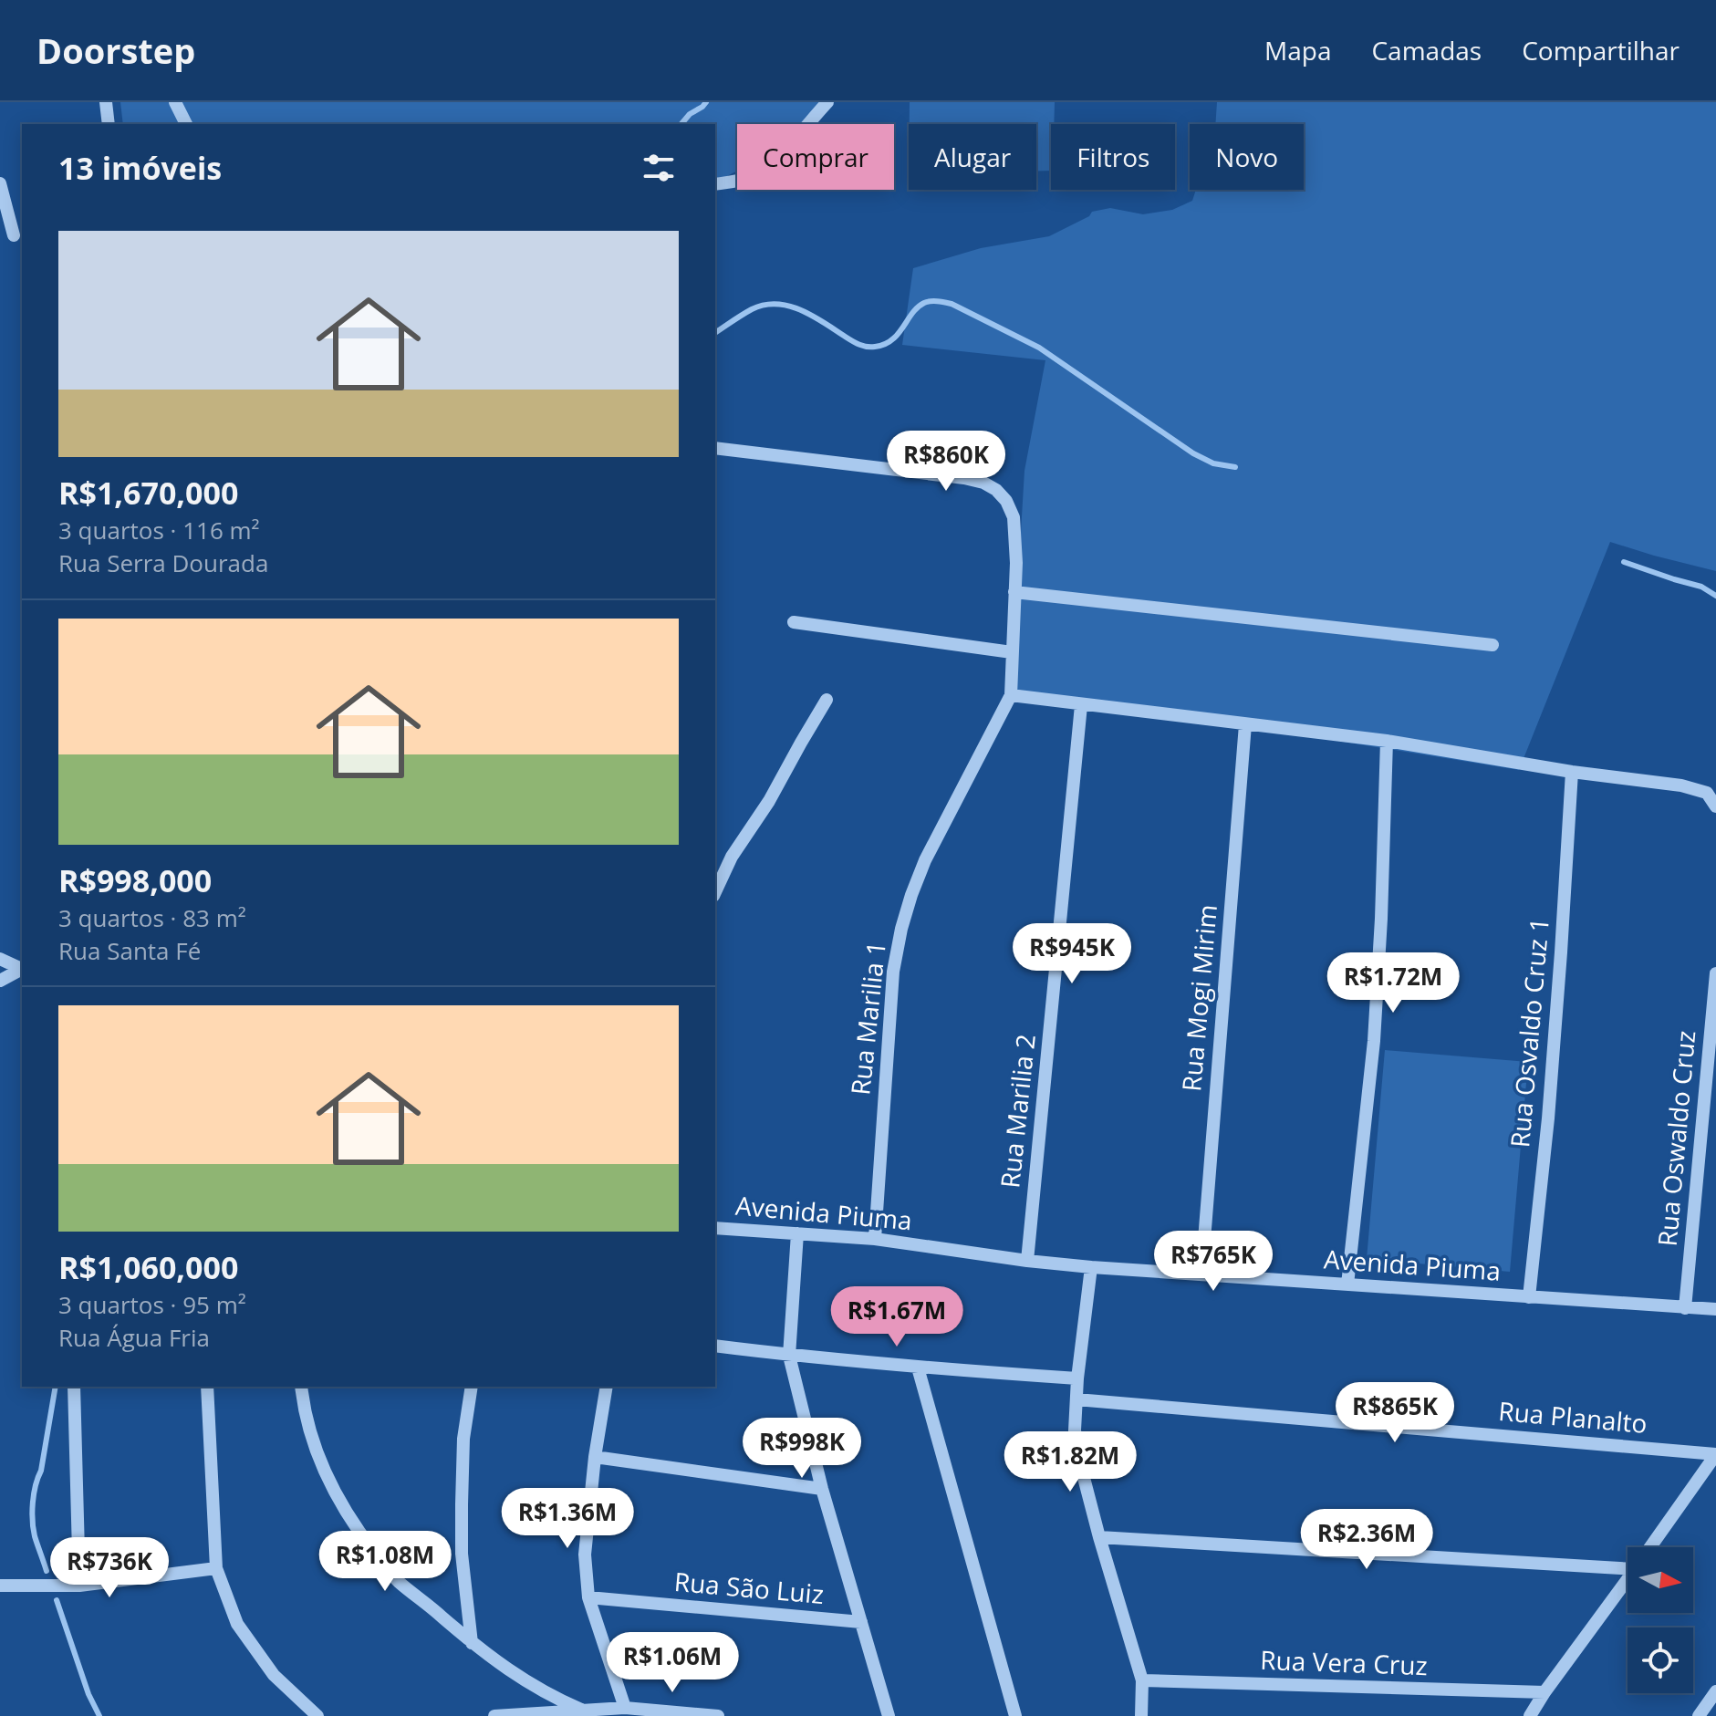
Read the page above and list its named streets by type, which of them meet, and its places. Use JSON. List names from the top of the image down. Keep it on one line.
{"streets":{"street":["Rua Mogi Mirim","Rua Marilia 1","Rua Osvaldo Cruz 1","Rua Marilia 2","Rua Oswaldo Cruz","Avenida Piuma","Rua Planalto","Rua São Luiz","Rua Vera Cruz"]},"crossings":[["Rua Mogi Mirim","Avenida Piuma"],["Rua Marilia 1","Avenida Piuma"],["Rua Osvaldo Cruz 1","Avenida Piuma"],["Rua Marilia 2","Avenida Piuma"],["Rua Oswaldo Cruz","Avenida Piuma"]],"north":"right","page":{"header":"Doorstep","nav":["Mapa","Camadas","Compartilhar"],"chip":["Comprar","Alugar","Filtros","Novo"],"heading":"13 imóveis","list":[{"name":"R$1,670,000","note":"3 quartos · 116 m² · Rua Serra Dourada"},{"name":"R$998,000","note":"3 quartos · 83 m² · Rua Santa Fé"},{"name":"R$1,060,000","note":"3 quartos · 95 m² · Rua Água Fria"}],"price":["R$860K","R$945K","R$1.72M","R$765K","R$1.67M","R$865K","R$998K","R$1.82M","R$1.36M","R$2.36M","R$1.08M","R$736K","R$1.06M"]}}
